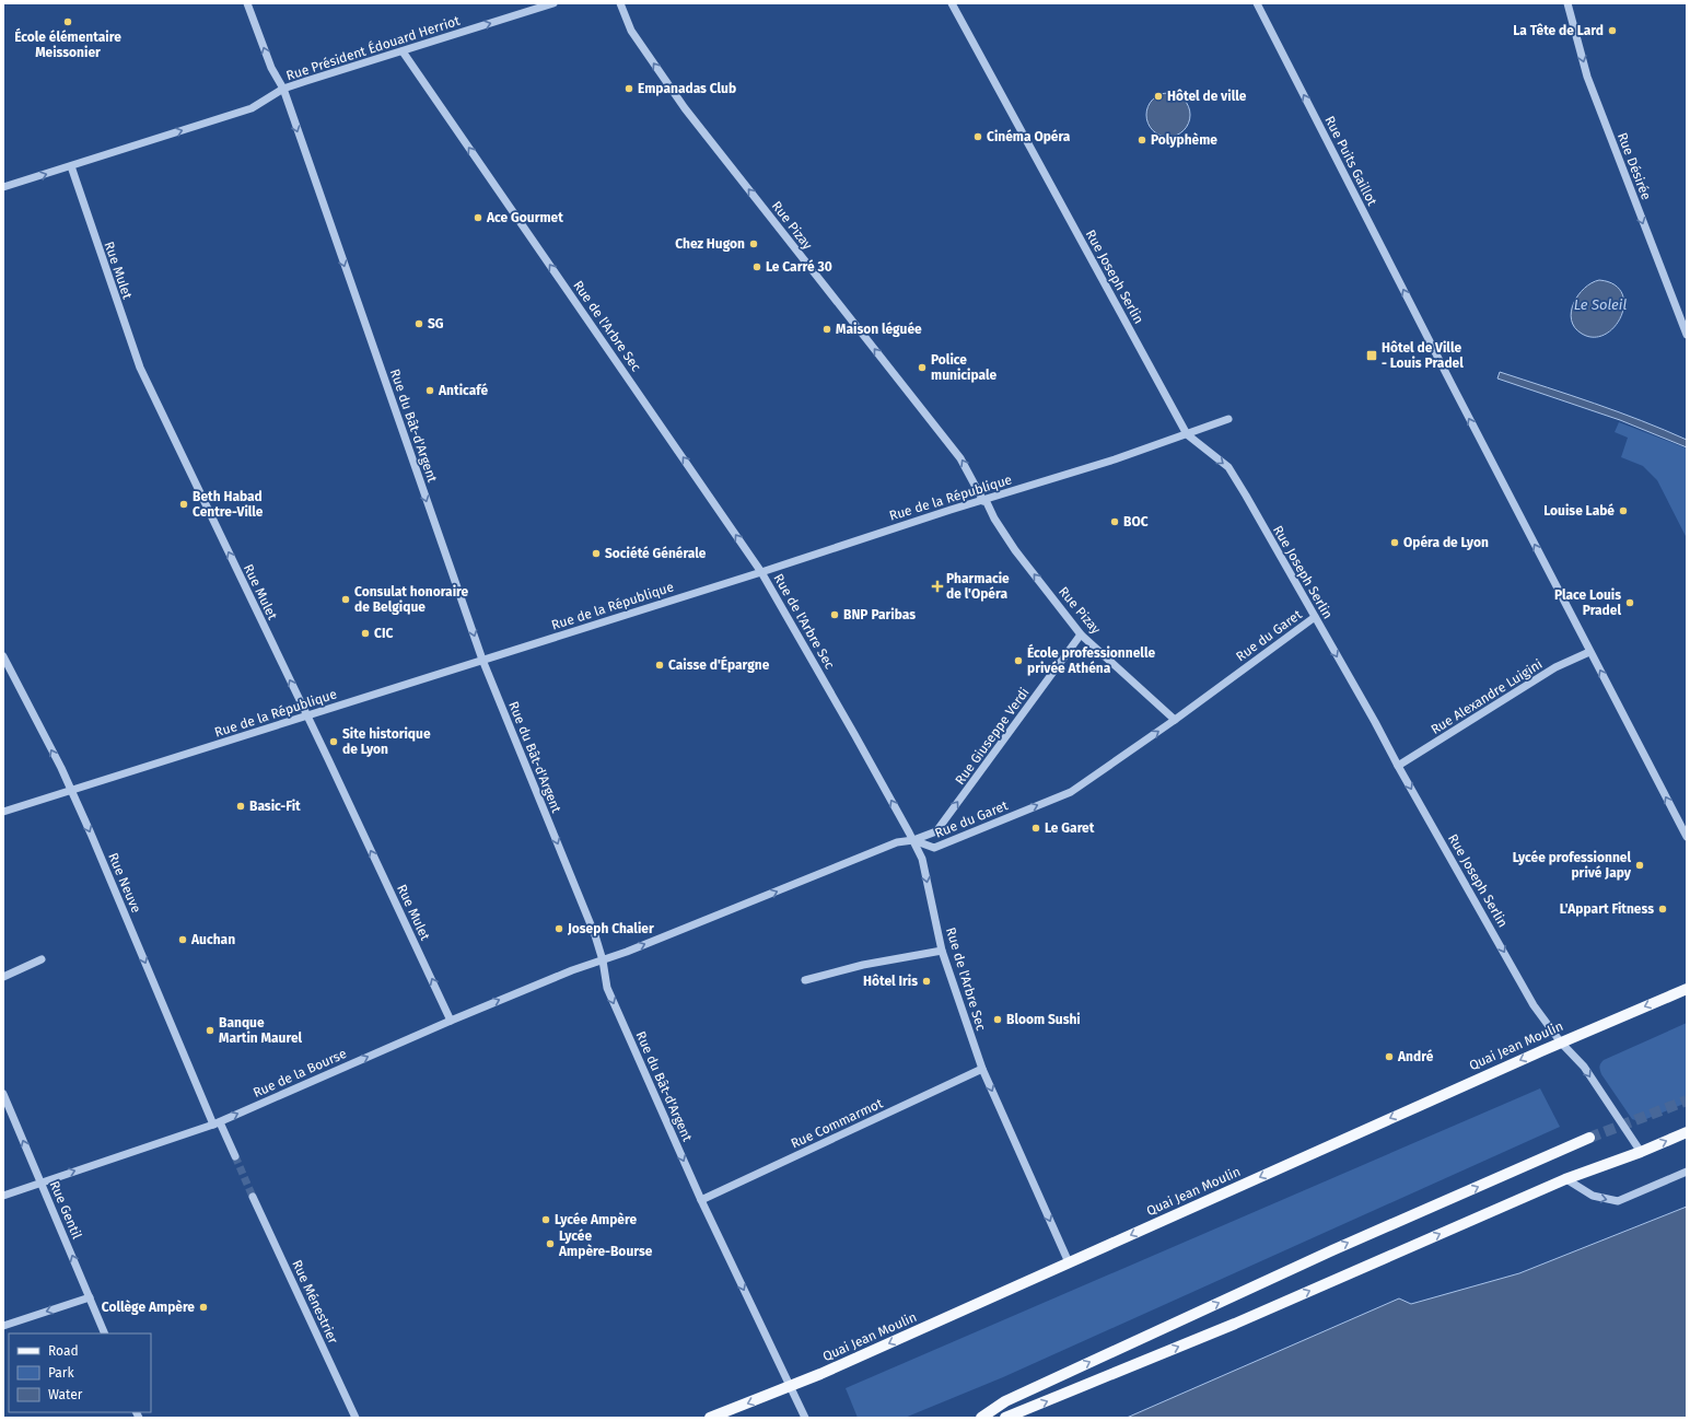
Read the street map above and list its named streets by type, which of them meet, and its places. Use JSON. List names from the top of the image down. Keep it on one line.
{"streets":{"main road":["Quai Jean Moulin"],"street":["Rue Président Édouard Herriot","Rue Puits Gaillot","Rue Désirée","Rue Pizay","Rue Mulet","Rue Joseph Serlin","Rue de l'Arbre Sec","Rue du Bât-d'Argent","Rue de la République","Rue du Garet","Rue Alexandre Luigini","Rue Giuseppe Verdi","Rue Neuve","Rue de la Bourse","Rue Commarmot","Rue Gentil","Rue Ménestrier"]},"crossings":[["Rue Président Édouard Herriot","Rue Mulet"],["Rue Président Édouard Herriot","Rue de l'Arbre Sec"],["Rue Président Édouard Herriot","Rue du Bât-d'Argent"],["Rue Puits Gaillot","Rue Alexandre Luigini"],["Rue Pizay","Rue de la République"],["Rue Pizay","Rue du Garet"],["Rue Pizay","Rue Giuseppe Verdi"],["Rue Mulet","Rue de la République"],["Rue Mulet","Rue de la Bourse"],["Rue Joseph Serlin","Rue de la République"],["Rue Joseph Serlin","Rue du Garet"],["Rue Joseph Serlin","Rue Alexandre Luigini"],["Rue Joseph Serlin","Quai Jean Moulin"],["Rue de l'Arbre Sec","Rue de la République"],["Rue de l'Arbre Sec","Rue du Garet"],["Rue de l'Arbre Sec","Rue Giuseppe Verdi"],["Rue de l'Arbre Sec","Quai Jean Moulin"],["Rue de l'Arbre Sec","Rue Commarmot"],["Rue du Bât-d'Argent","Rue de la République"],["Rue du Bât-d'Argent","Rue du Garet"],["Rue du Bât-d'Argent","Quai Jean Moulin"],["Rue du Bât-d'Argent","Rue de la Bourse"],["Rue du Bât-d'Argent","Rue Commarmot"],["Rue de la République","Rue Neuve"],["Rue du Garet","Rue Giuseppe Verdi"],["Rue du Garet","Rue de la Bourse"],["Rue Neuve","Rue de la Bourse"],["Rue de la Bourse","Rue Gentil"]],"one_way":["Rue Président Édouard Herriot","Rue Puits Gaillot","Rue Désirée","Rue Pizay","Rue Mulet","Rue Joseph Serlin","Rue du Bât-d'Argent","Rue du Garet","Rue Giuseppe Verdi","Rue de la Bourse","Rue Gentil"],"water":["Le Soleil"],"places":{"other":["École élémentaire Meissonier","La Tête de Lard","Empanadas Club","Hôtel de ville","Cinéma Opéra","Polyphème","Ace Gourmet","Chez Hugon","Le Carré 30","SG","Maison léguée","Police municipale","Anticafé","Beth Habad Centre-Ville","Louise Labé","BOC","Opéra de Lyon","Société Générale","Consulat honoraire de Belgique","Place Louis Pradel","BNP Paribas","CIC","École professionnelle privée Athéna","Caisse d'Épargne","Site historique de Lyon","Basic-Fit","Le Garet","Lycée professionnel privé Japy","L'Appart Fitness","Joseph Chalier","Auchan","Hôtel Iris","Bloom Sushi","Banque Martin Maurel","André","Lycée Ampère","Lycée Ampère-Bourse","Collège Ampère"],"transit":["Hôtel de Ville - Louis Pradel"],"health":["Pharmacie de l'Opéra"]},"legend":["Road","Park","Water"]}
